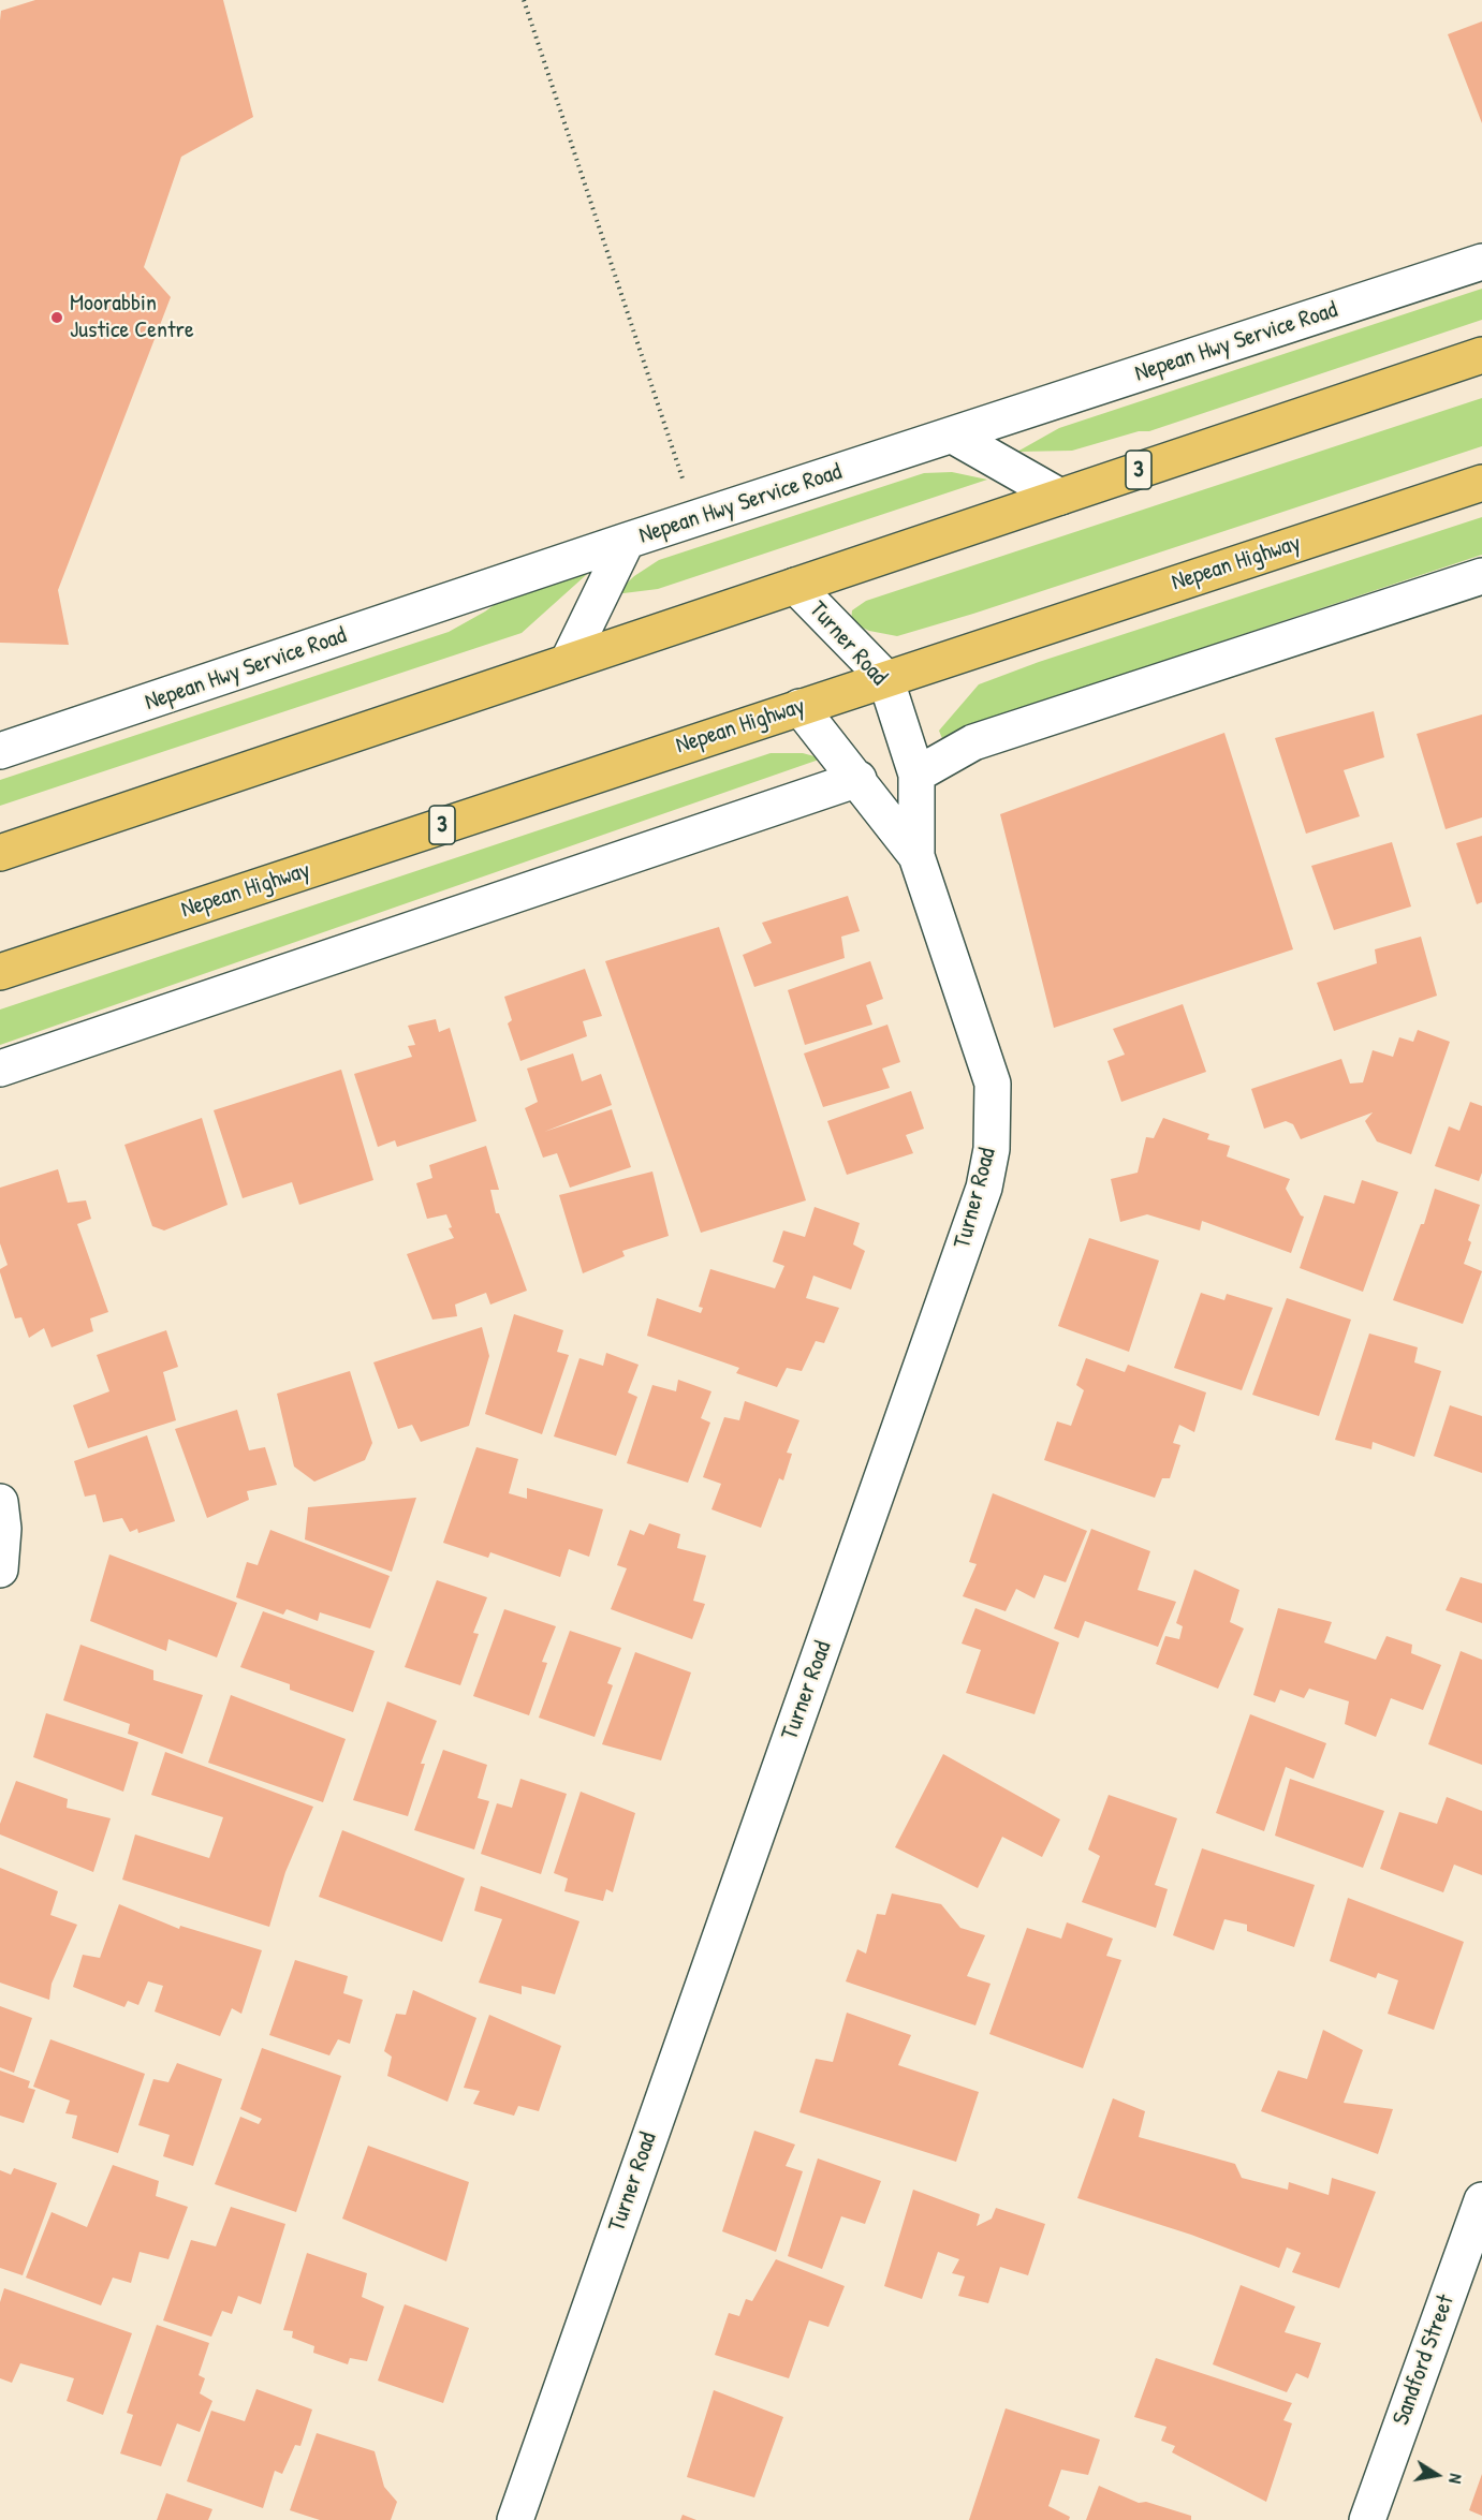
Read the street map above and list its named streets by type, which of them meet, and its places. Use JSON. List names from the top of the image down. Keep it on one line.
{"streets":{"highway":["3","Nepean Highway"],"street":["Nepean Hwy Service Road","Turner Road","Sandford Street"]},"crossings":[["3","Turner Road"],["Nepean Highway","Turner Road"]],"places":["Moorabbin Justice Centre"],"north":"right"}
